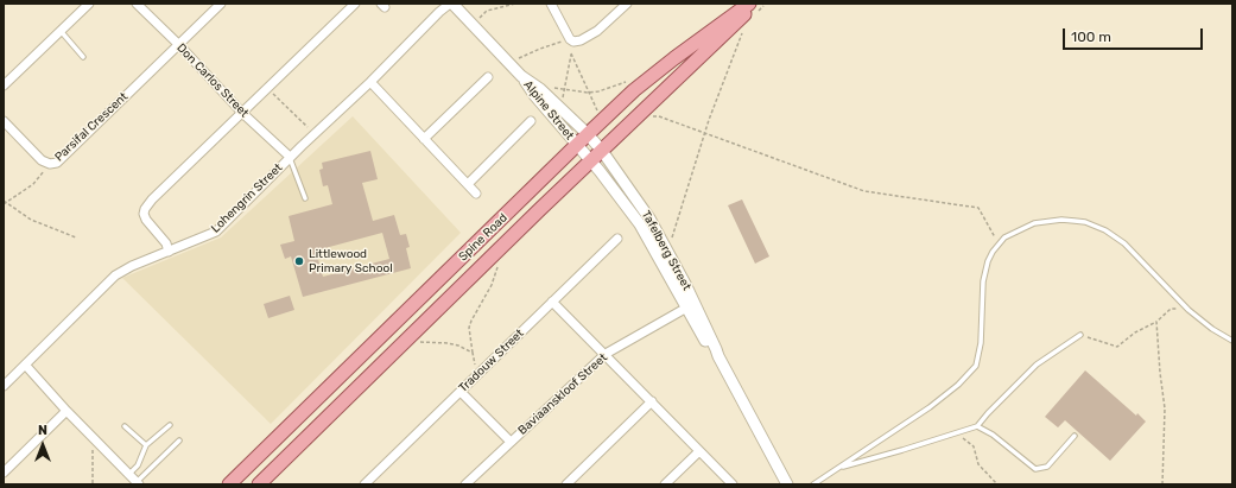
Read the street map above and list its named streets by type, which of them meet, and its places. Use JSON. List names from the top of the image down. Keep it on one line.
{"streets":{"main road":["Spine Road"],"street":["Don Carlos Street","Alpine Street","Parsifal Crescent","Lohengrin Street","Tafelberg Street","Tradouw Street","Baviaanskloof Street"]},"crossings":[["Don Carlos Street","Parsifal Crescent"],["Don Carlos Street","Lohengrin Street"],["Alpine Street","Lohengrin Street"],["Alpine Street","Spine Road"],["Alpine Street","Tafelberg Street"],["Spine Road","Tafelberg Street"],["Tafelberg Street","Baviaanskloof Street"]],"places":["Littlewood Primary School"],"scale_bar":"100 m","north":"top"}
